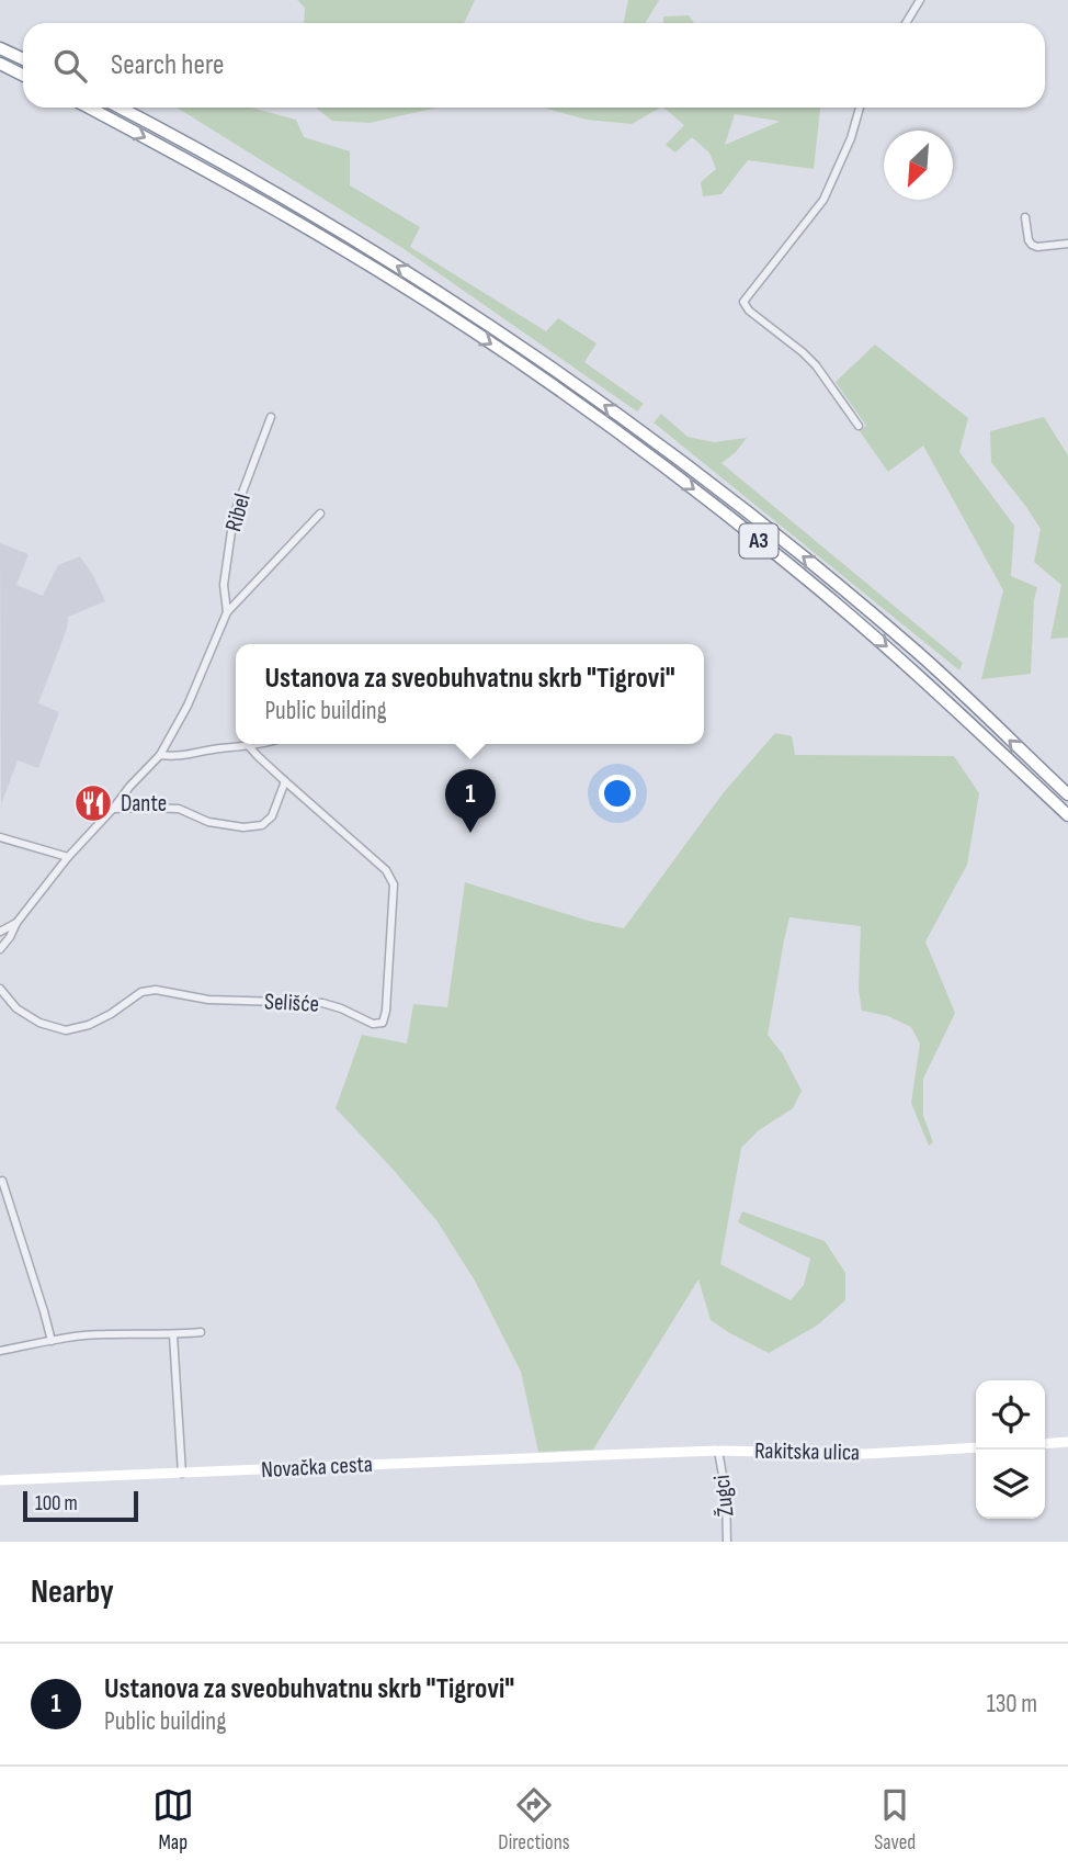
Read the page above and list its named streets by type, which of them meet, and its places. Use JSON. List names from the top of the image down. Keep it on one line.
{"streets":{"highway":["A3"],"street":["Ribel","Selišće","Rakitska ulica","Novačka cesta","Žugci"]},"crossings":[["Rakitska ulica","Novačka cesta"],["Rakitska ulica","Žugci"]],"places":{"restaurant":["Dante"]},"scale_bar":"100 m","north":"bottom left","page":{"search":"Search here","popup":["Ustanova za sveobuhvatnu skrb \"Tigrovi\"","Public building"],"pins":"1","scale":"100 m","heading":"Nearby","list":[{"mark":"1","name":"Ustanova za sveobuhvatnu skrb \"Tigrovi\"","note":"Public building","value":"130 m"}],"nav":["Map","Directions","Saved"]}}
